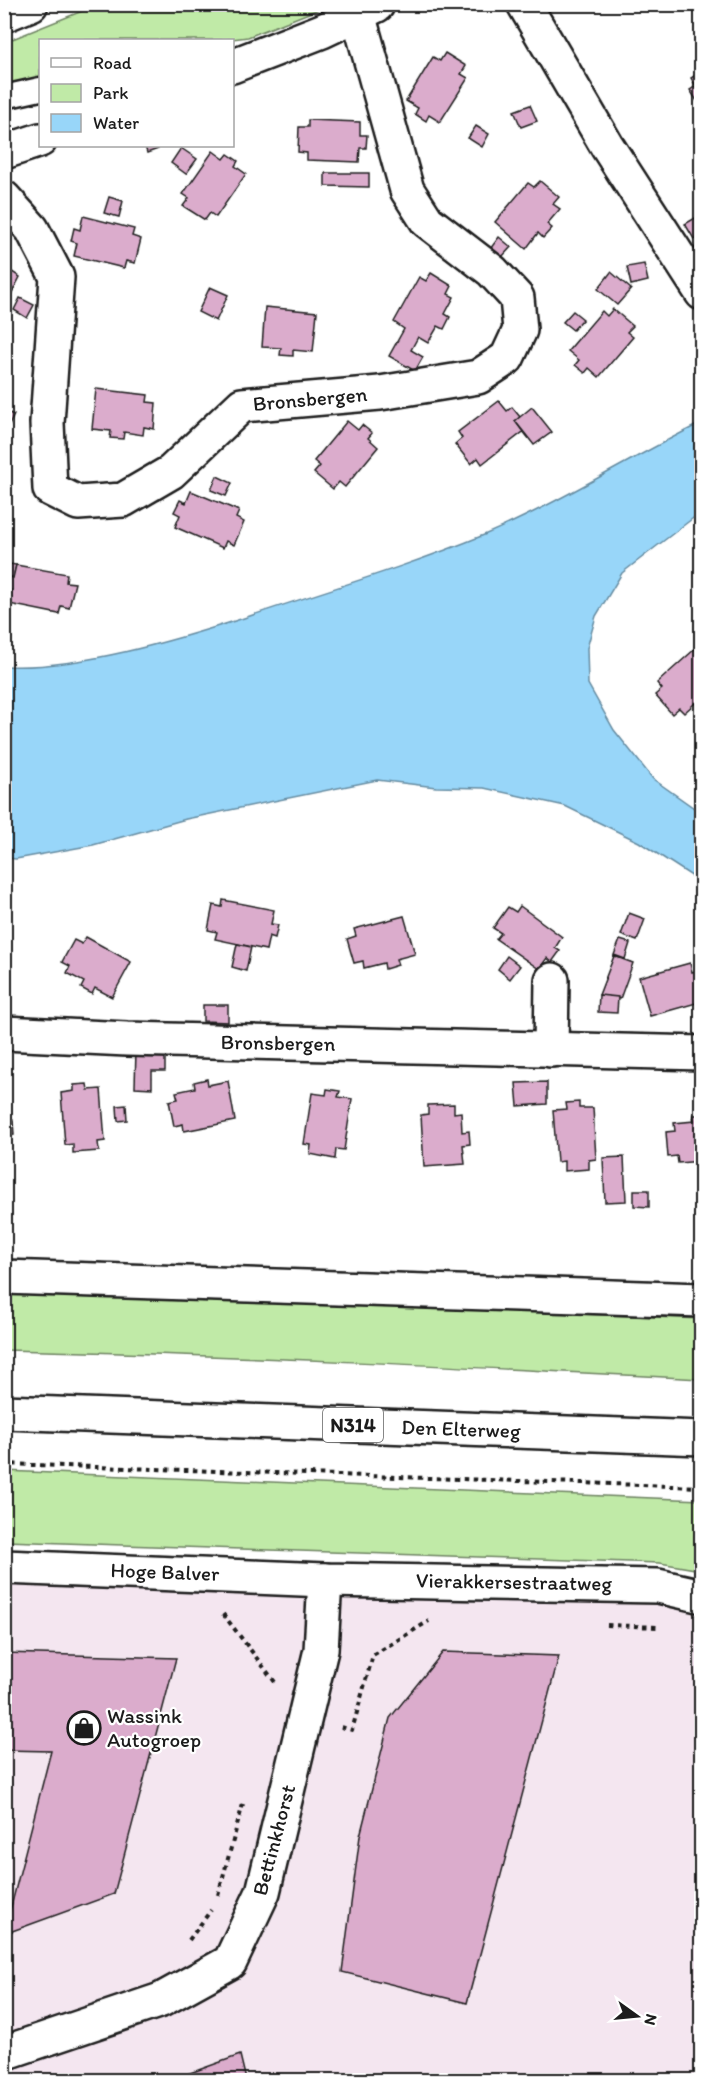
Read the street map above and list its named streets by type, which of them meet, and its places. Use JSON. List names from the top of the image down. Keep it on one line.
{"streets":{"street":["Bronsbergen","N314","Den Elterweg","Hoge Balver","Vierakkersestraatweg","Bettinkhorst"]},"crossings":[["Hoge Balver","Vierakkersestraatweg"],["Hoge Balver","Bettinkhorst"],["Vierakkersestraatweg","Bettinkhorst"]],"places":{"shop":["Wassink Autogroep"]},"legend":["Road","Park","Water"],"north":"right"}
